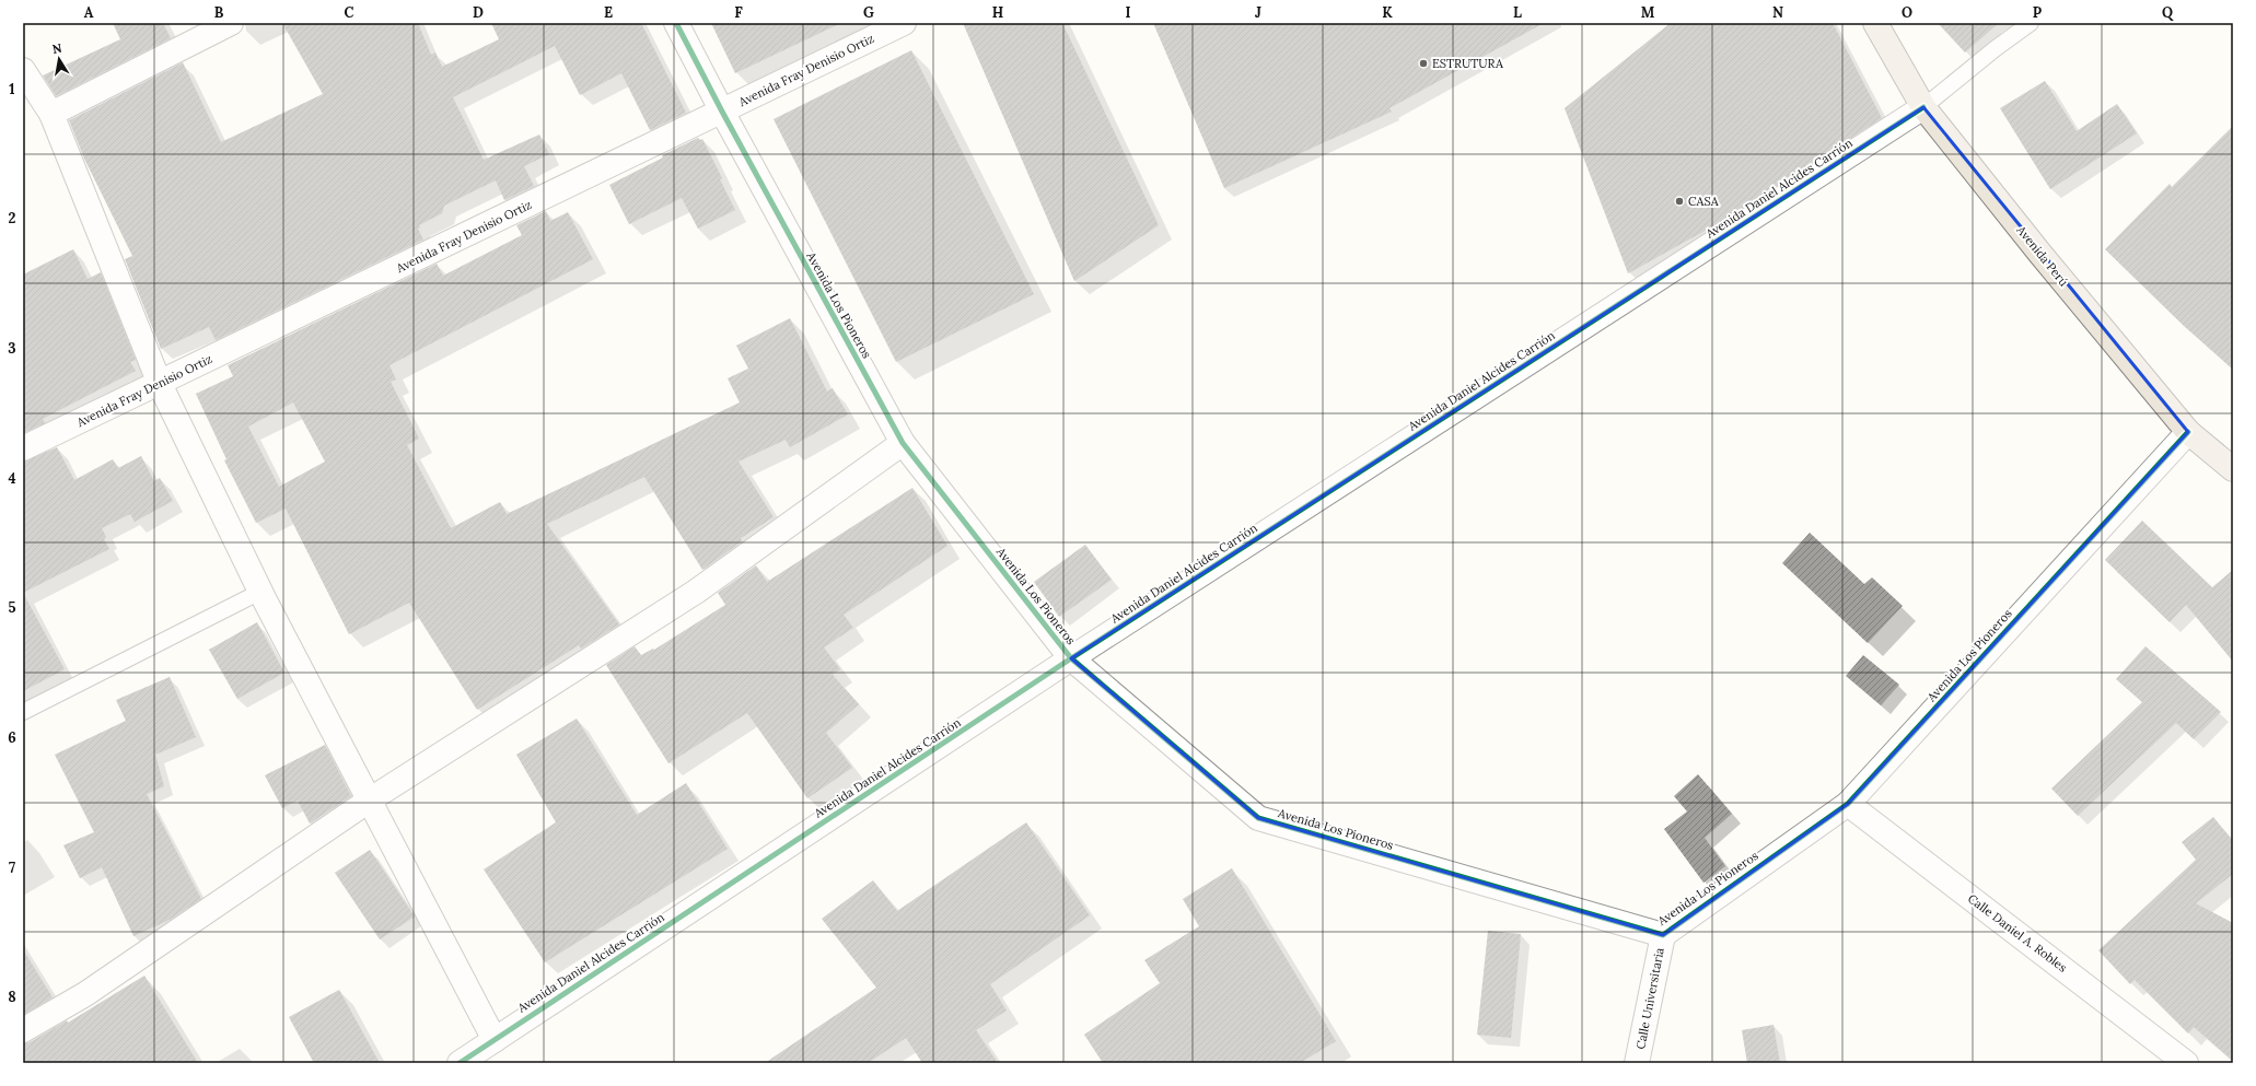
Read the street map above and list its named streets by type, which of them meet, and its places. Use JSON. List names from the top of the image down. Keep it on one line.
{"streets":{"highway":["Avenida Perú"],"street":["Avenida Fray Denisio Ortiz","Avenida Daniel Alcides Carrión","Avenida Los Pioneros","Calle Daniel A. Robles","Calle Universitaria"]},"crossings":[["Avenida Fray Denisio Ortiz","Avenida Los Pioneros"],["Avenida Daniel Alcides Carrión","Avenida Perú"],["Avenida Daniel Alcides Carrión","Avenida Los Pioneros"],["Avenida Perú","Avenida Los Pioneros"],["Avenida Los Pioneros","Calle Daniel A. Robles"],["Avenida Los Pioneros","Calle Universitaria"]],"places":["ESTRUTURA","CASA"],"north":"top","grid":{"columns":["A","B","C","D","E","F","G","H","I","J","K","L","M","N","O","P","Q"],"rows":["1","2","3","4","5","6","7","8"]}}
